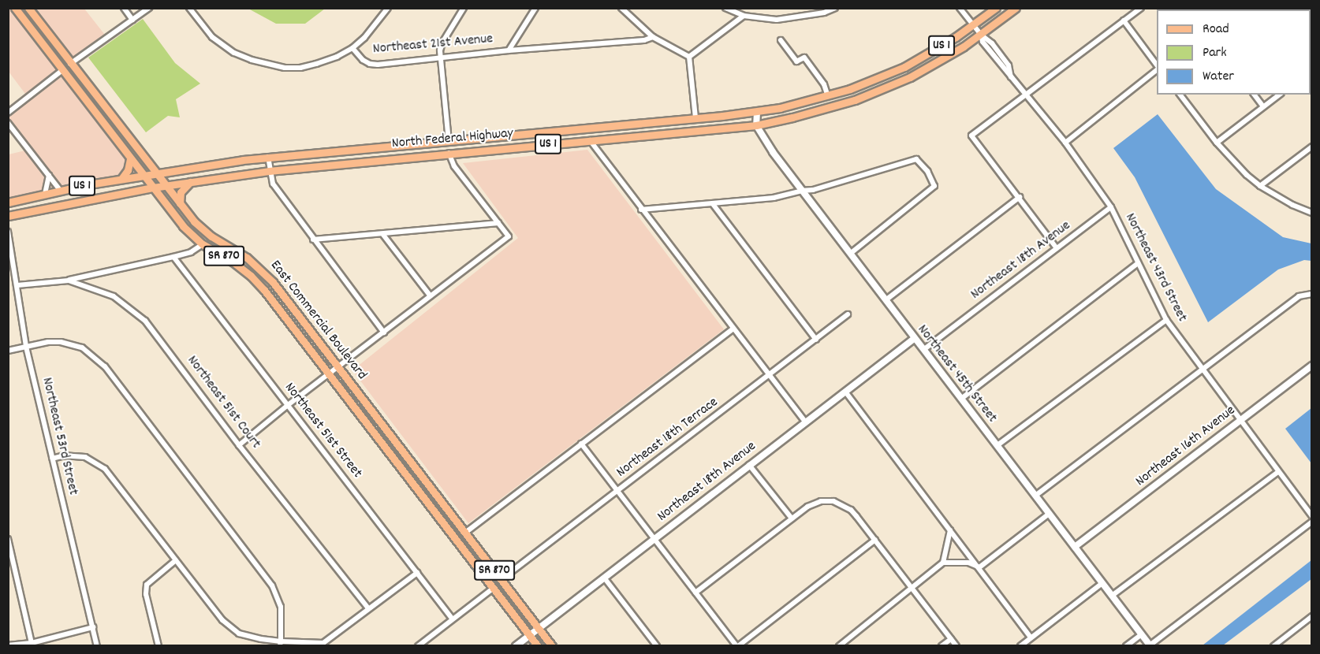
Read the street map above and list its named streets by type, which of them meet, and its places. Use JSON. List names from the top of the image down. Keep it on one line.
{"streets":{"main road":["US 1","North Federal Highway","SR 870","East Commercial Boulevard"],"street":["Northeast 21st Avenue","Northeast 18th Avenue","Northeast 43rd Street","Northeast 45th Street","Northeast 51st Court","Northeast 51st Street","Northeast 53rd Street","Northeast 18th Terrace","Northeast 16th Avenue"]},"crossings":[["North Federal Highway","Northeast 43rd Street"],["North Federal Highway","East Commercial Boulevard"],["North Federal Highway","Northeast 45th Street"],["Northeast 18th Avenue","Northeast 43rd Street"],["Northeast 18th Avenue","East Commercial Boulevard"],["Northeast 18th Avenue","Northeast 45th Street"],["Northeast 43rd Street","Northeast 16th Avenue"],["East Commercial Boulevard","Northeast 18th Terrace"],["Northeast 45th Street","Northeast 16th Avenue"],["Northeast 51st Court","Northeast 53rd Street"]],"legend":["Road","Park","Water"]}
